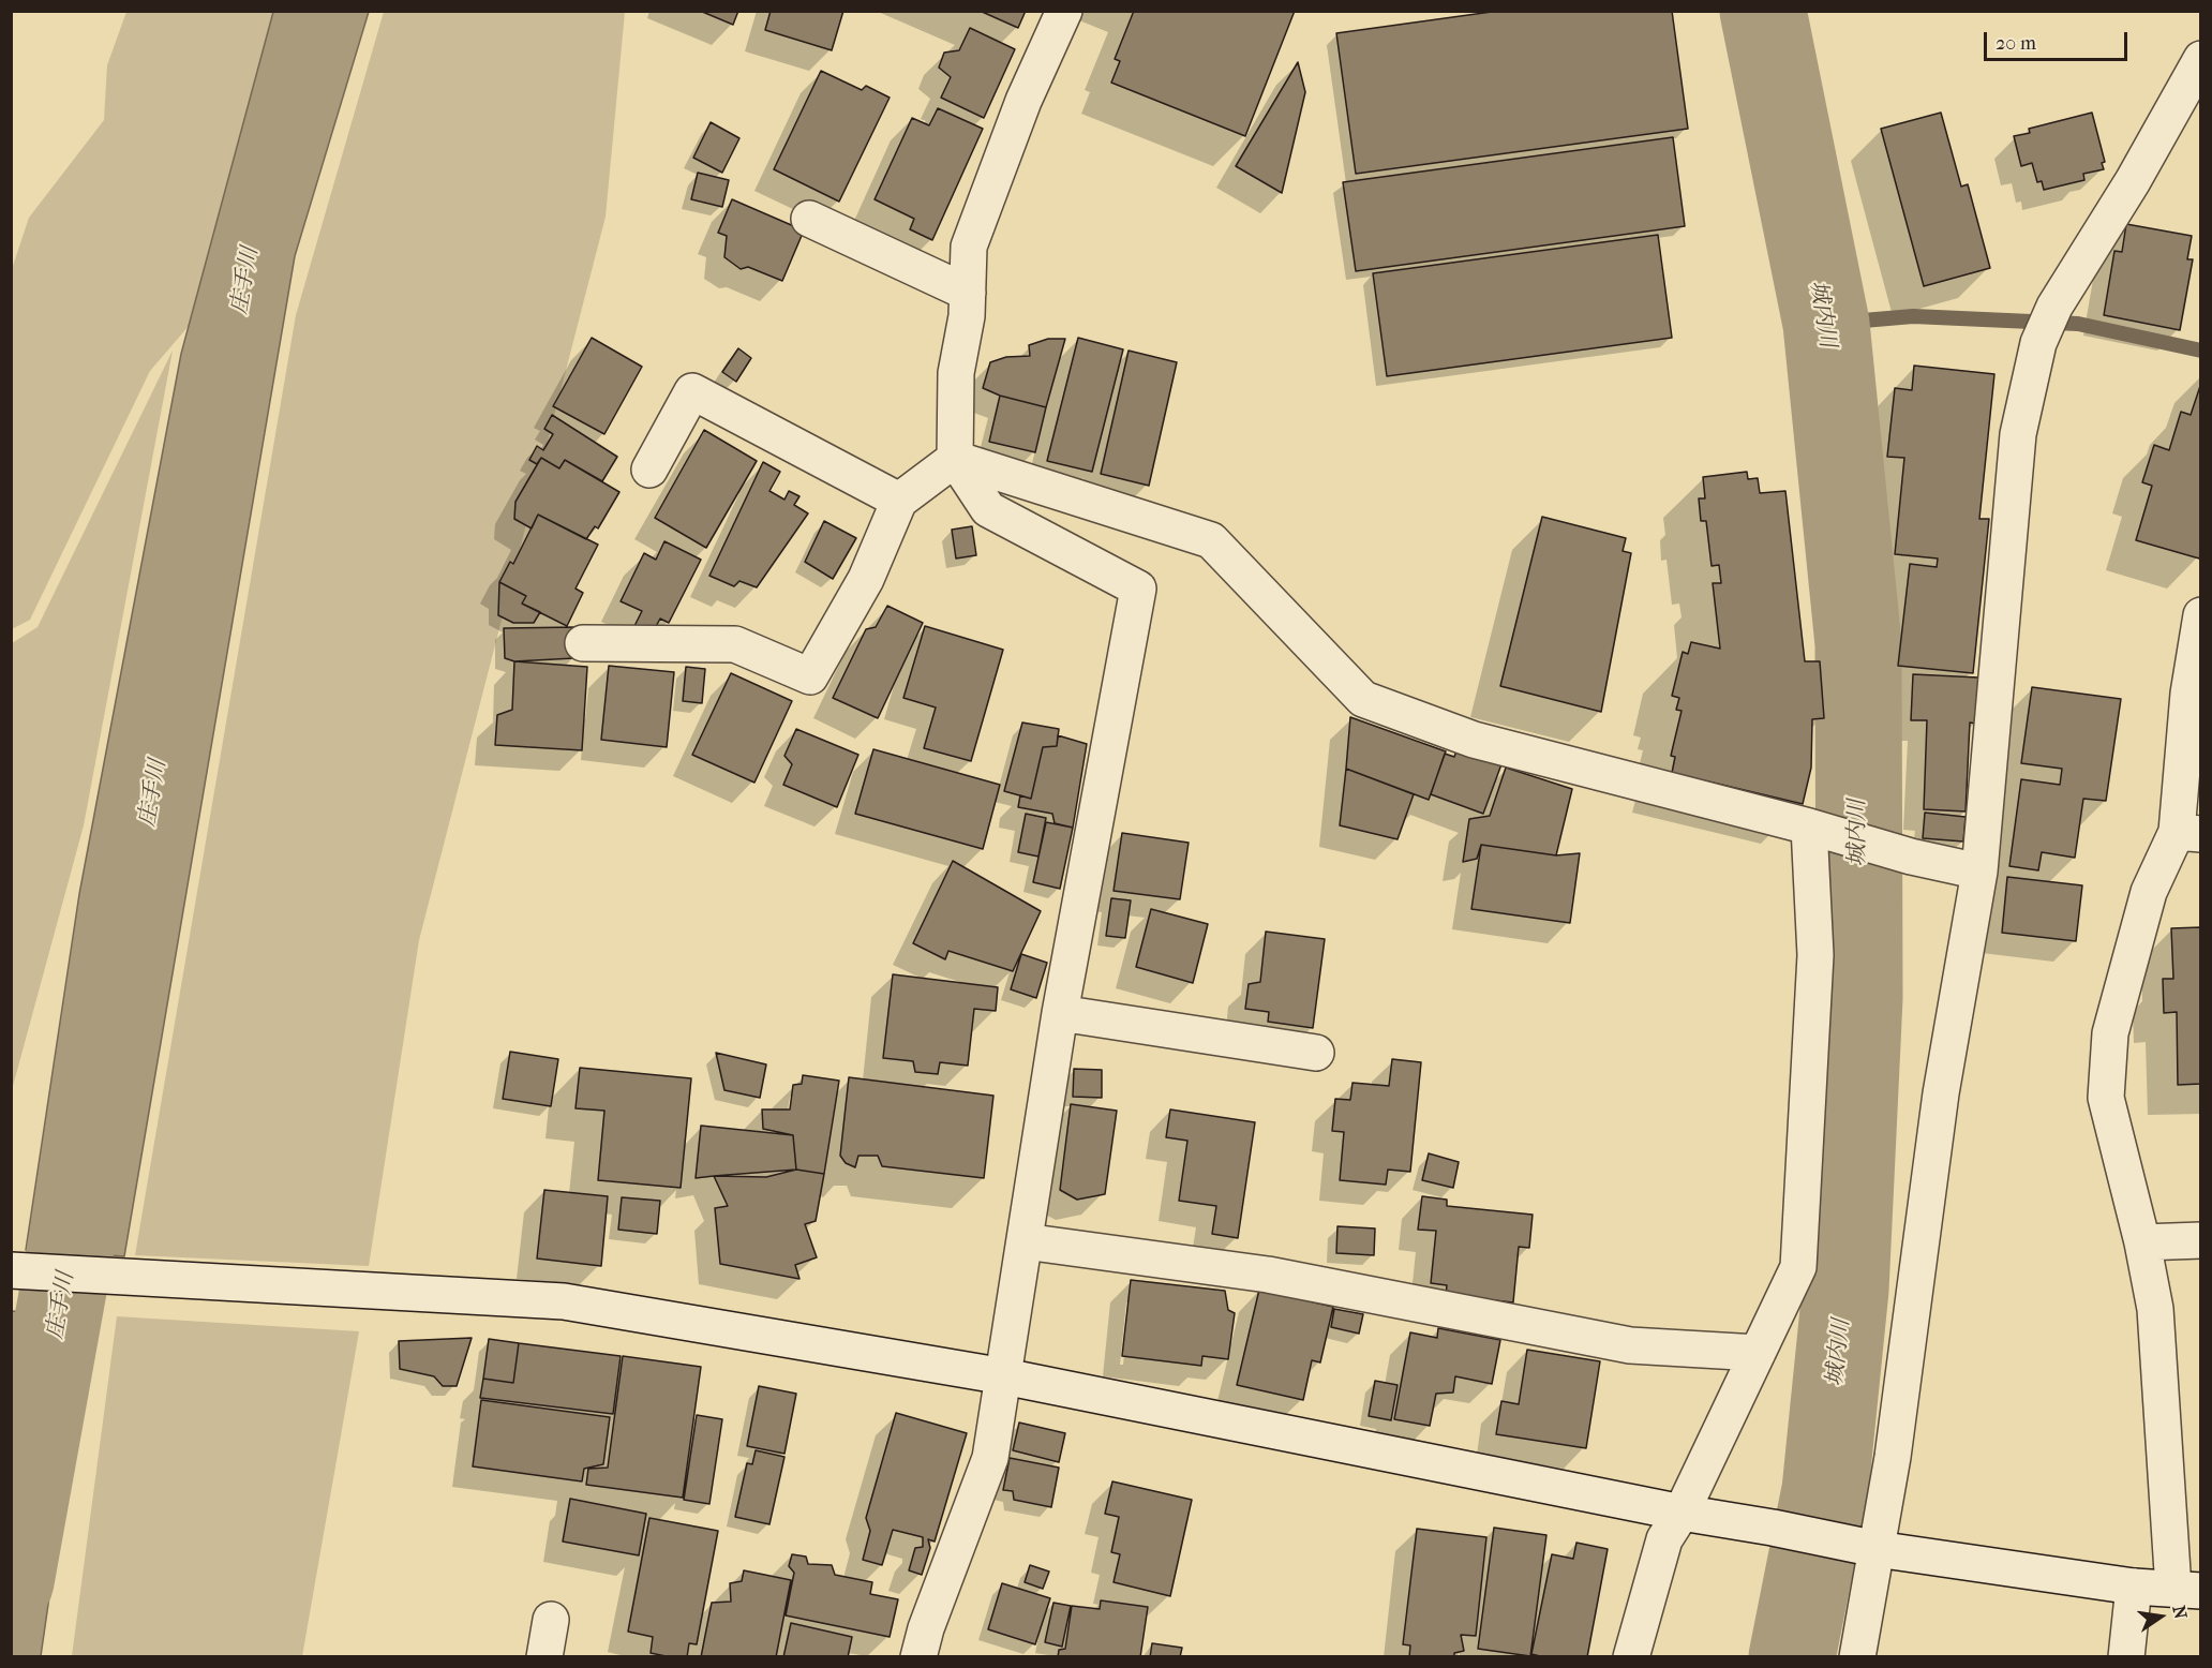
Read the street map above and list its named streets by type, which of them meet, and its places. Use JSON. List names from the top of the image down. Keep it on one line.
{"water":["庄手川","城内川"],"scale_bar":"20 m","north":"right"}
